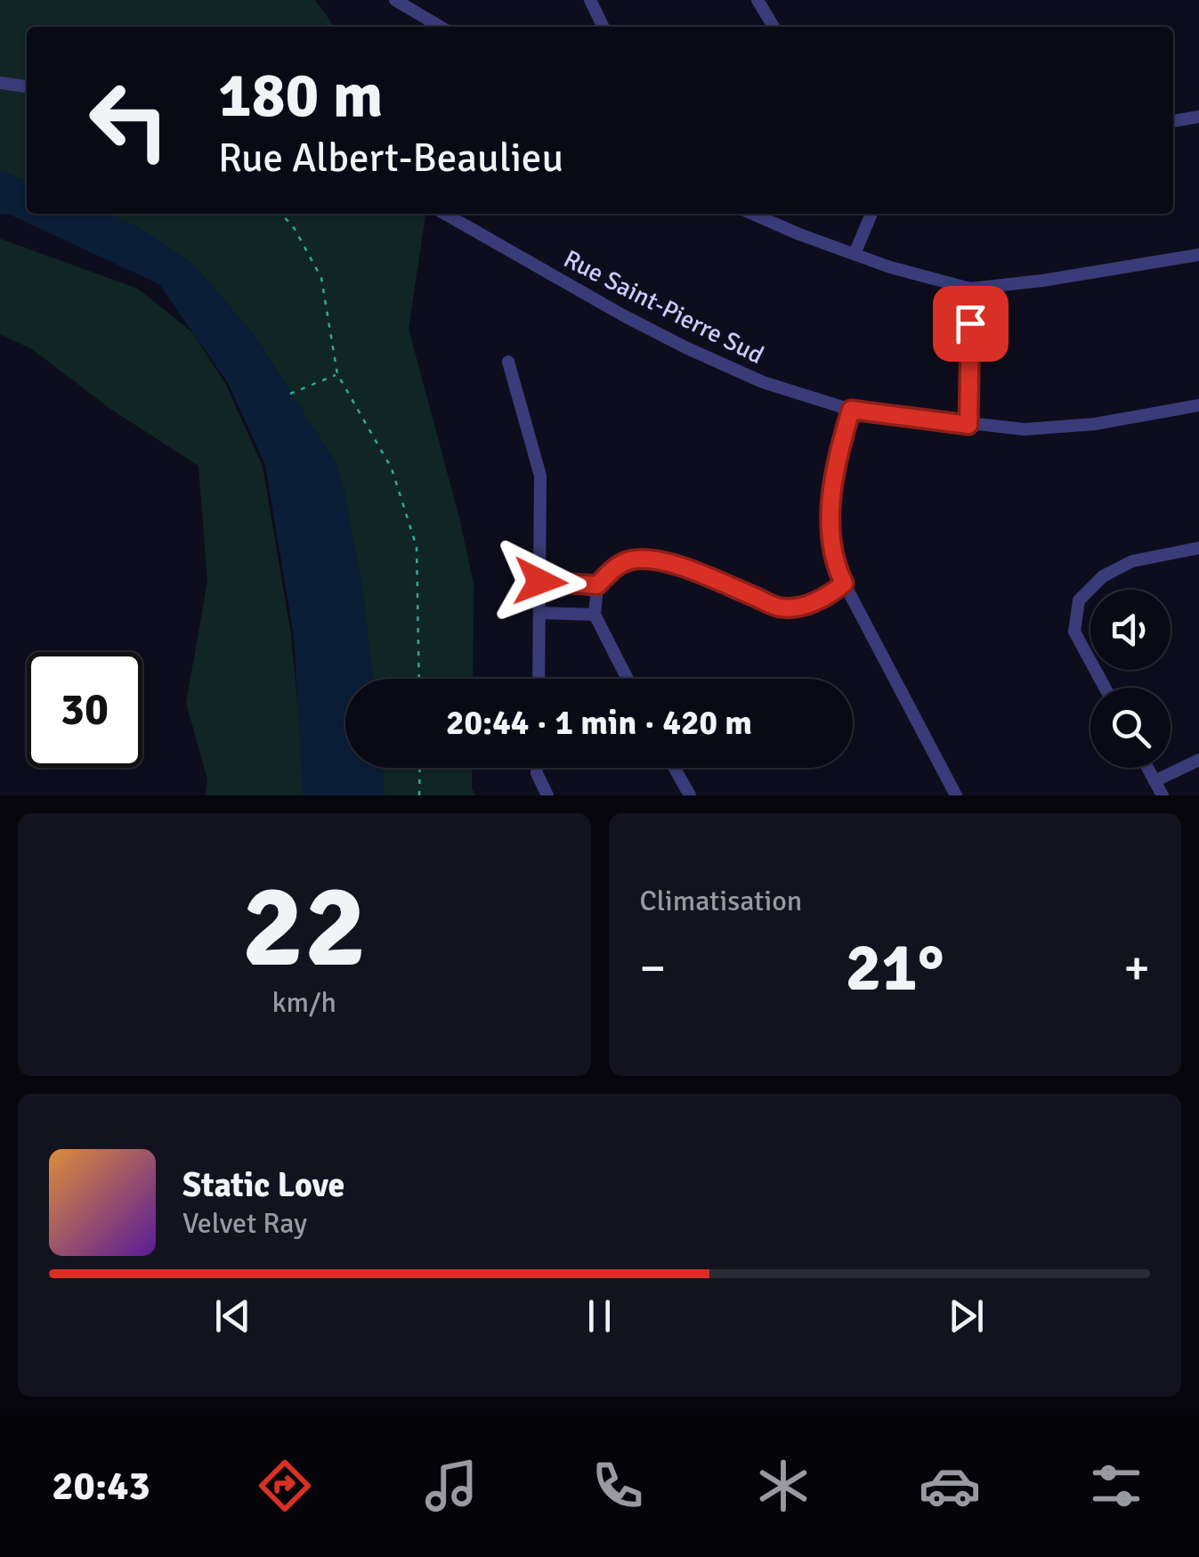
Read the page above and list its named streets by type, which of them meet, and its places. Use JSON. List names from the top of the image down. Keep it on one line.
{"streets":{"street":["Rue Saint-Pierre Sud"]},"page":{"turn":["180 m","Rue Albert-Beaulieu"],"limit":"30","trip":"20:44 · 1 min · 420 m","tile":[["22","km/h"],"Climatisation"],"heat":["−","21°","+"],"song":["Static Love","Velvet Ray"],"tabs":"20:43"}}
